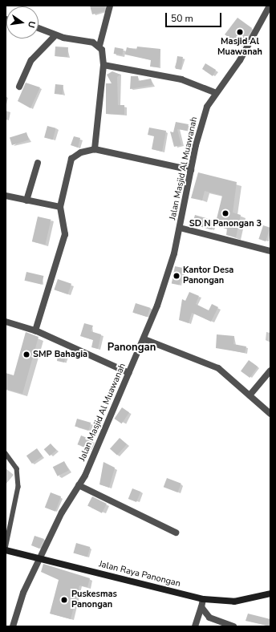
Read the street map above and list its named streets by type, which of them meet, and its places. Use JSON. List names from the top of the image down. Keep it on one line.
{"streets":{"main road":["Jalan Raya Panongan"],"street":["Jalan Masjid Al Muawanah"]},"crossings":[["Jalan Masjid Al Muawanah","Jalan Raya Panongan"]],"districts":["Panongan"],"places":["Masjid Al Muawanah","SD N Panongan 3","Kantor Desa Panongan","SMP Bahagia","Puskesmas Panongan"],"scale_bar":"50 m","north":"right"}
